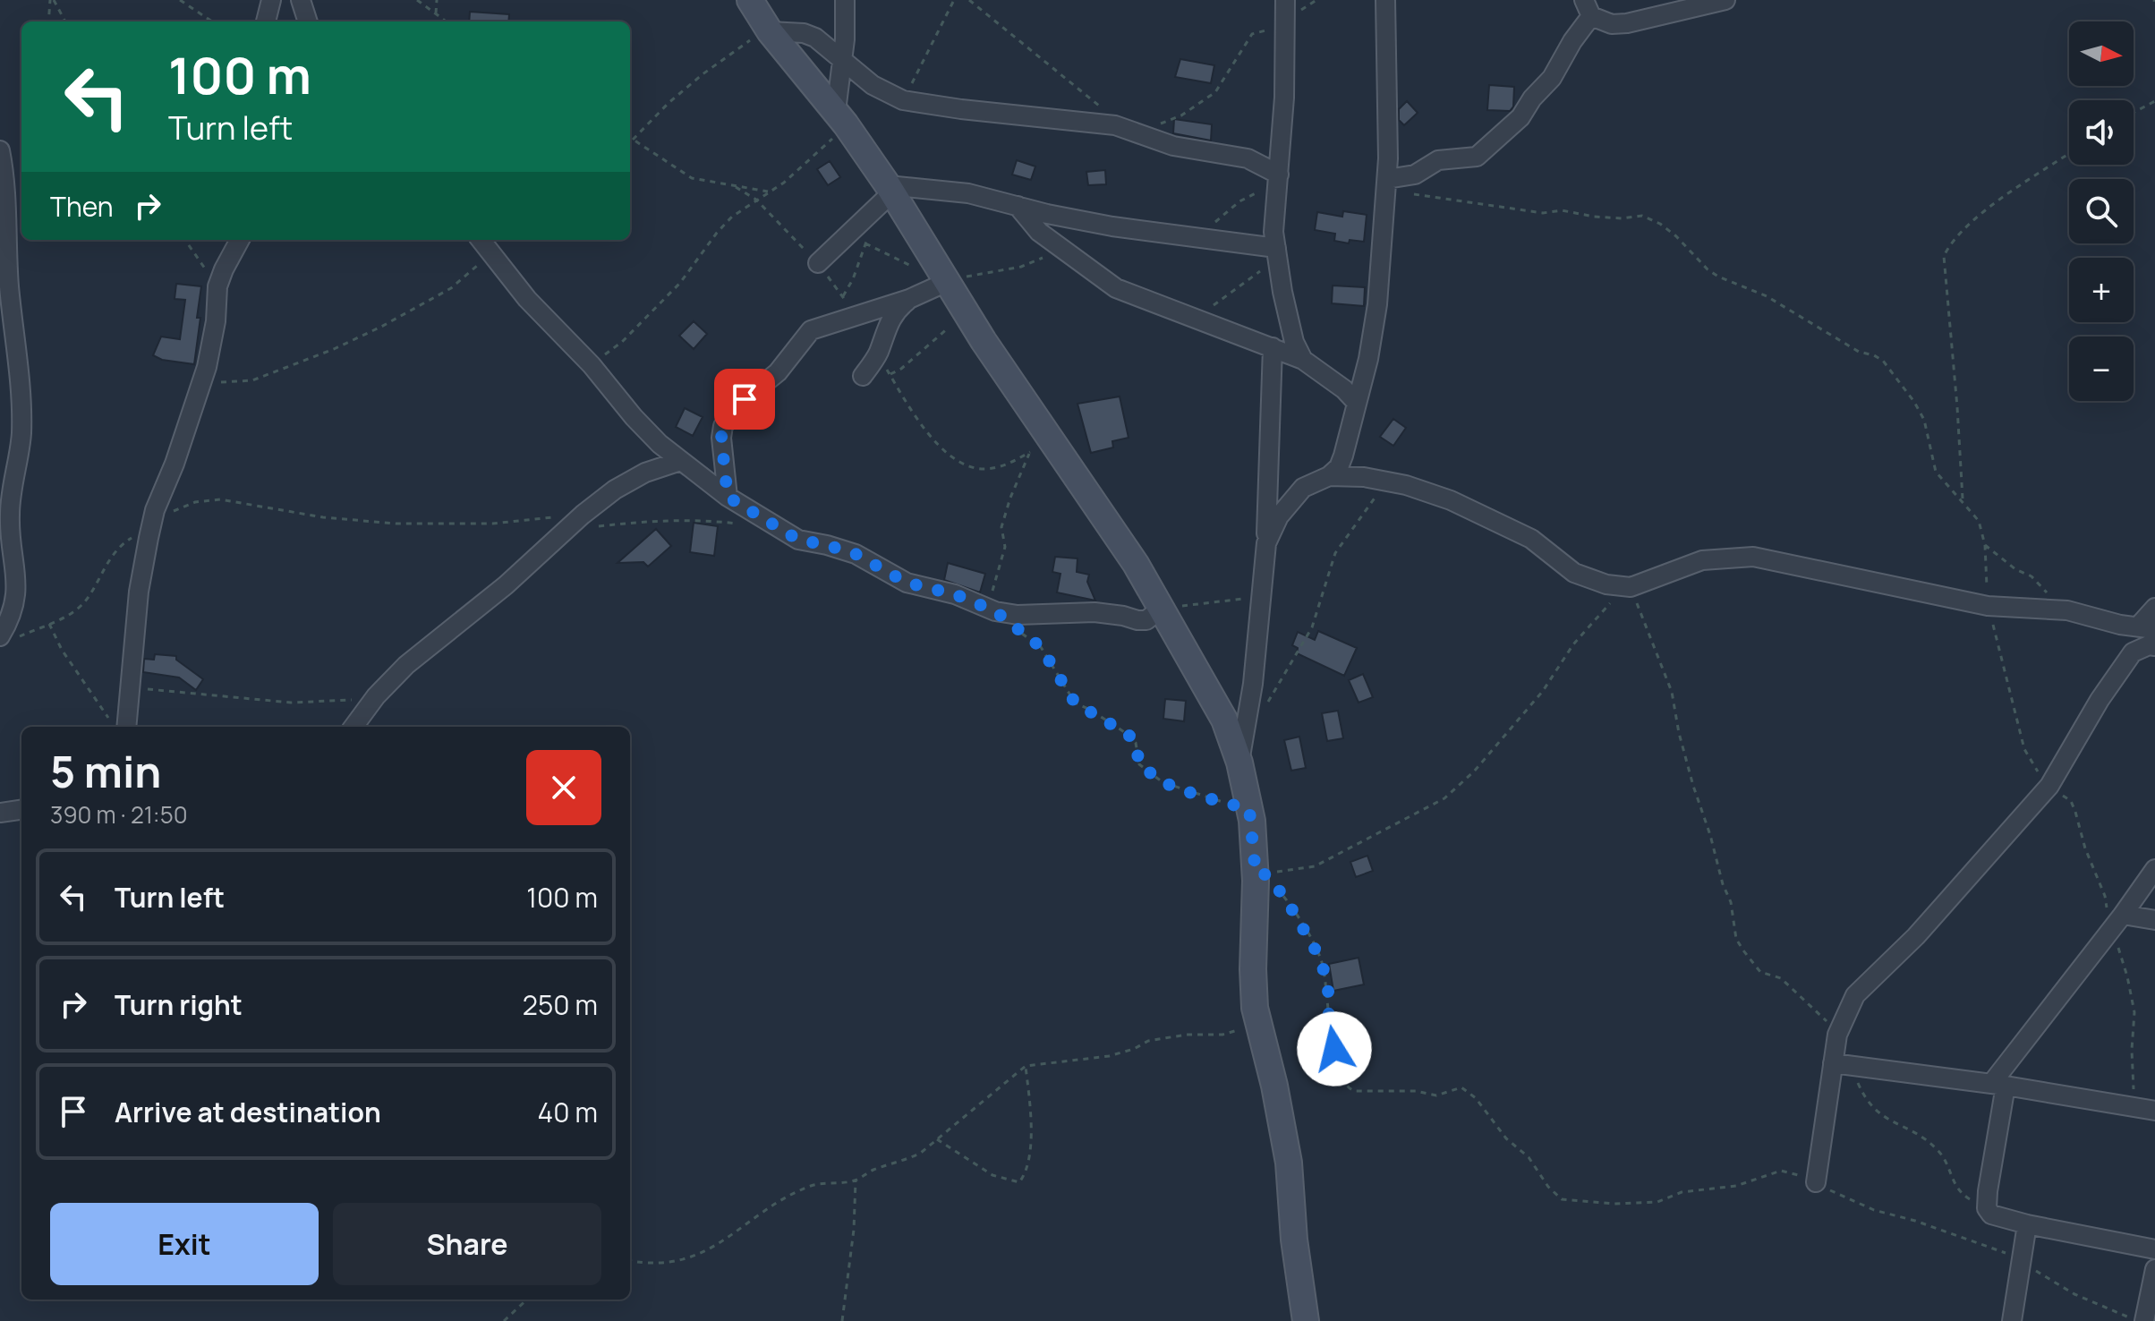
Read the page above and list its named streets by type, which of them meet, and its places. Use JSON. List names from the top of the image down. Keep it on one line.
{"north":"right","page":{"map_buttons":["+","−"],"turn":["100 m","Turn left"],"then":"Then","heading":["5 min","390 m · 21:50"],"list":[{"name":"Turn left","value":"100 m"},{"name":"Turn right","value":"250 m"},{"name":"Arrive at destination","value":"40 m"}],"buttons":["Exit","Share"]}}
